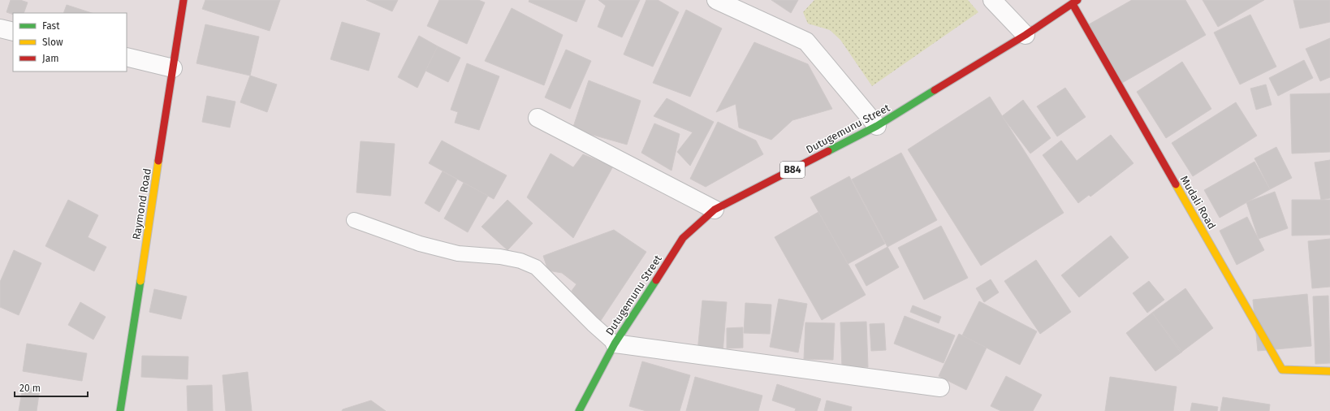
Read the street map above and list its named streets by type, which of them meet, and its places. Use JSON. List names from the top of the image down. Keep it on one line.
{"streets":{"street":["Dutugemunu Street","B84","Mudali Road","Raymond Road"]},"crossings":[["Dutugemunu Street","Mudali Road"]],"legend":["Fast","Slow","Jam"],"scale_bar":"20 m"}
